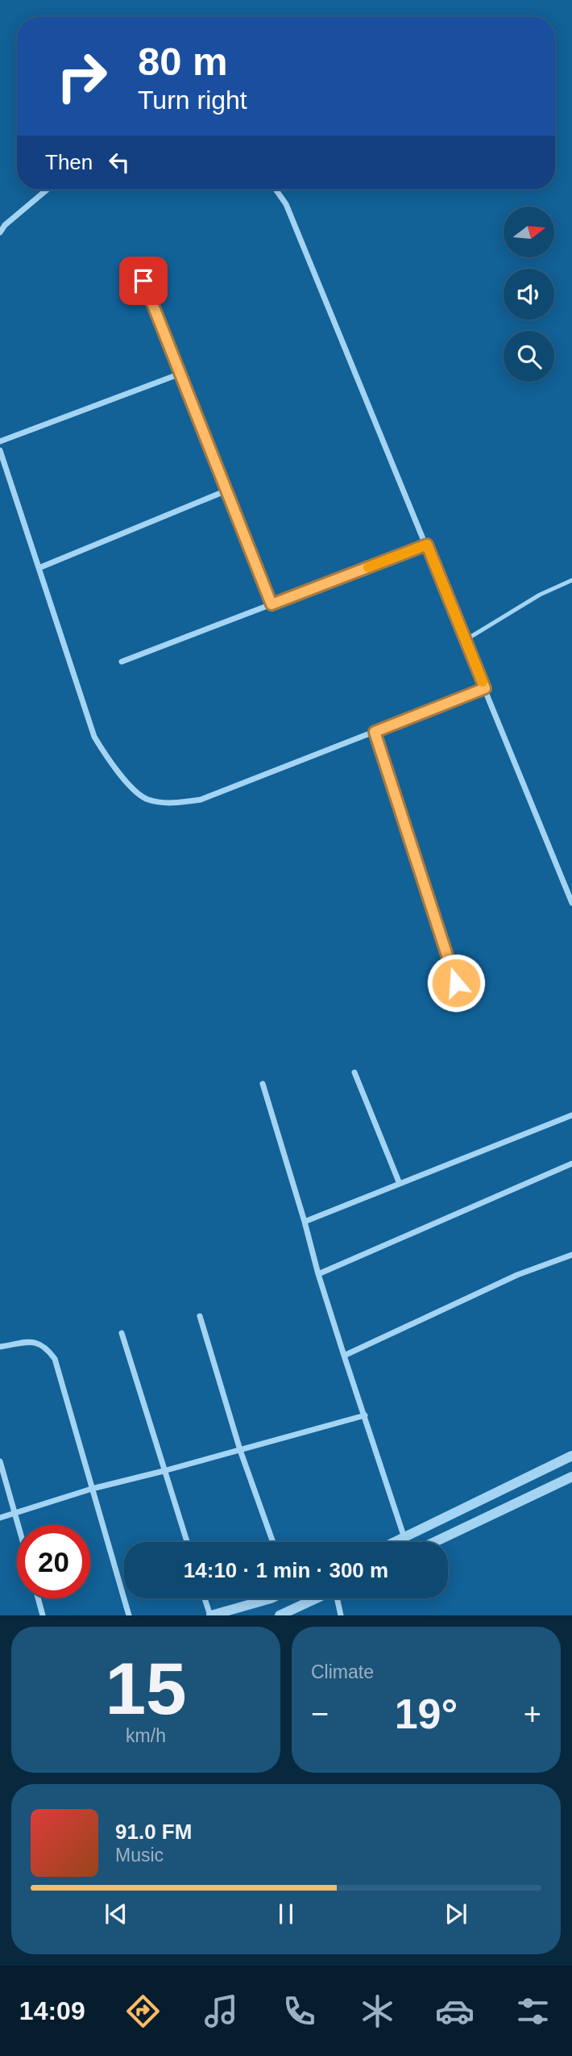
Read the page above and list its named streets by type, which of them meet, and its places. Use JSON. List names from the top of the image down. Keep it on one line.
{"north":"right","page":{"turn":["80 m","Turn right"],"then":"Then","limit":"20","trip":"14:10 · 1 min · 300 m","tile":[["15","km/h"],"Climate"],"heat":["−","19°","+"],"song":["91.0 FM","Music"],"tabs":"14:09"}}
